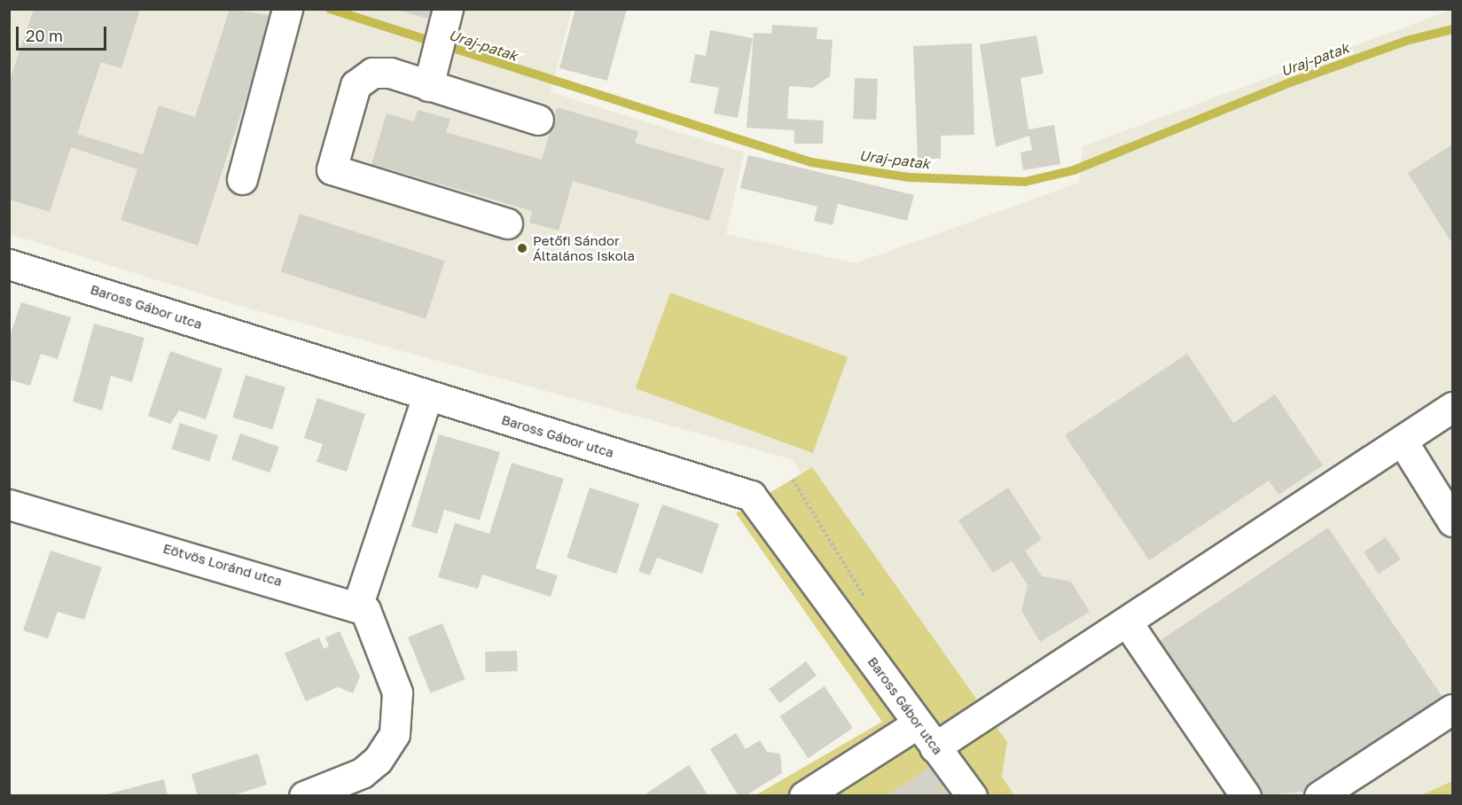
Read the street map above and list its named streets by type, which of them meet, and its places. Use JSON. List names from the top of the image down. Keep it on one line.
{"streets":{"street":["Baross Gábor utca","Eötvös Loránd utca"]},"water":["Uraj-patak"],"places":["Petőfi Sándor Általános Iskola"],"scale_bar":"20 m"}
